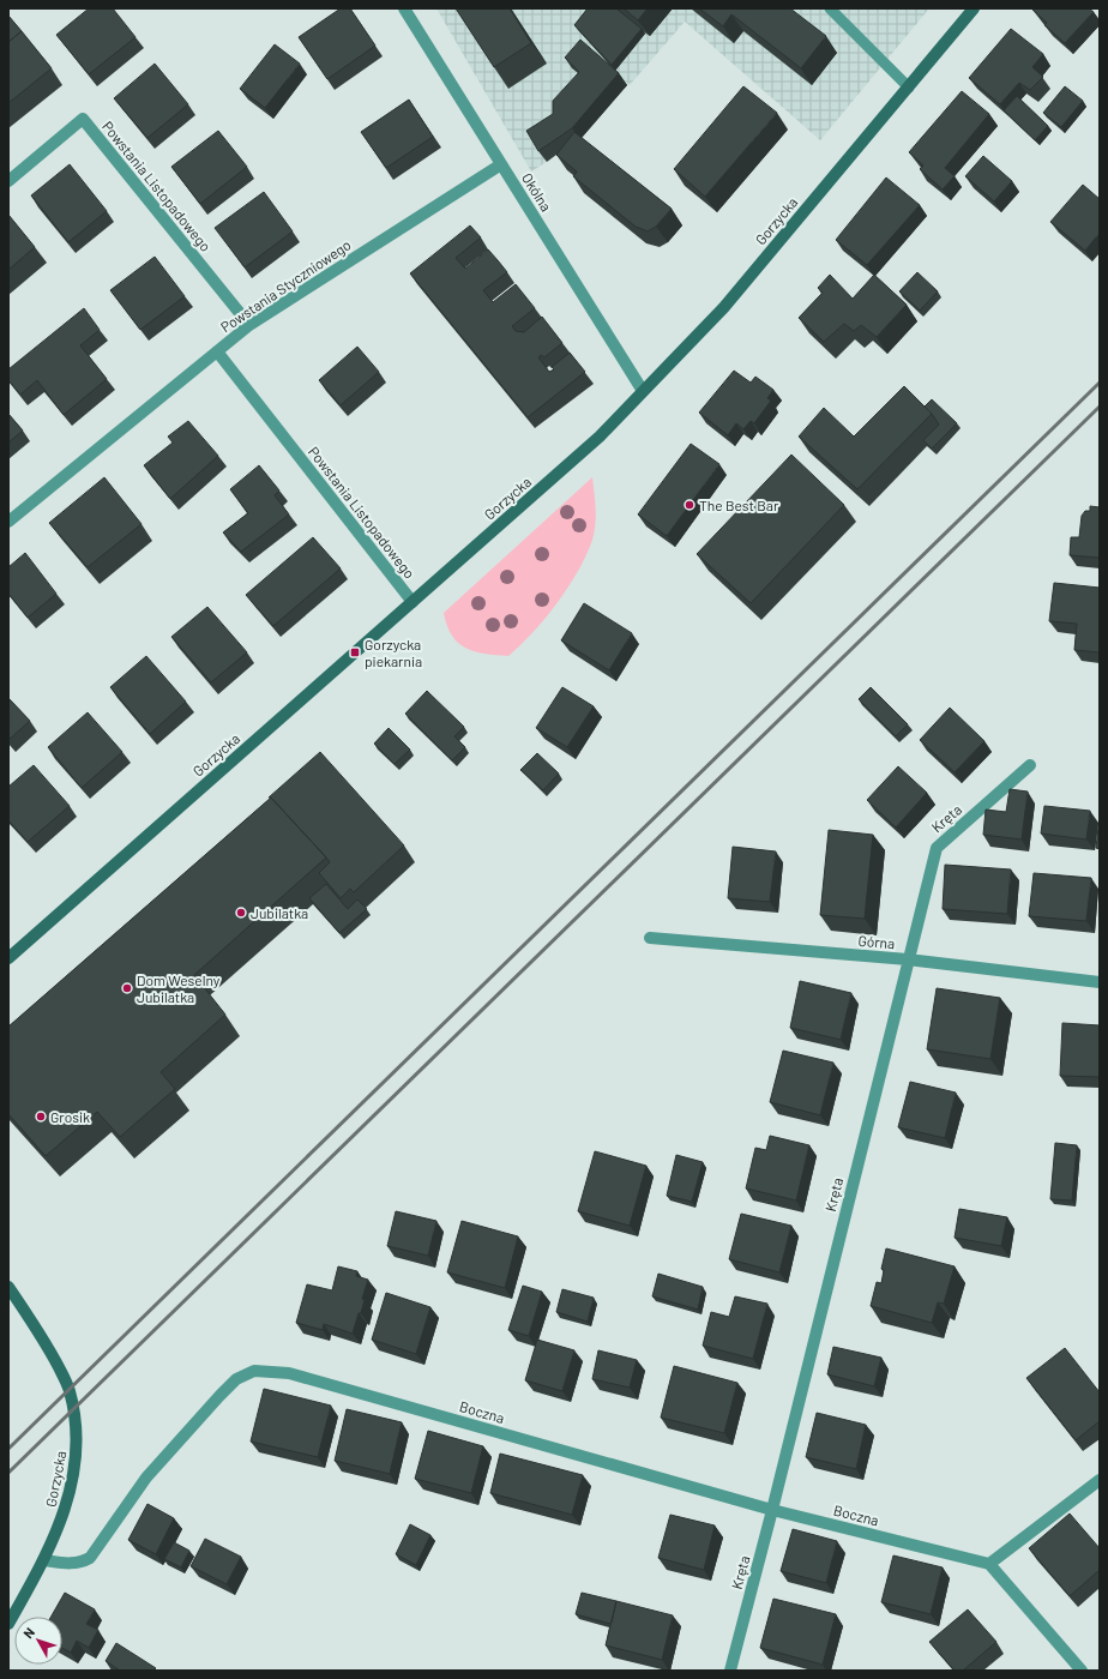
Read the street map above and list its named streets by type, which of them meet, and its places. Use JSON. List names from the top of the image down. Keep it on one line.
{"streets":{"street":["Powstania Listopadowego","Okólna","Gorzycka","Powstania Styczniowego","Kręta","Górna","Boczna"]},"crossings":[["Powstania Listopadowego","Gorzycka"],["Powstania Listopadowego","Powstania Styczniowego"],["Okólna","Gorzycka"],["Okólna","Powstania Styczniowego"],["Gorzycka","Boczna"],["Kręta","Górna"],["Kręta","Boczna"]],"places":{"other":["The Best Bar","Jubilatka","Dom Weselny Jubilatka","Grosik"],"transit":["Gorzycka piekarnia"]},"north":"top left"}
